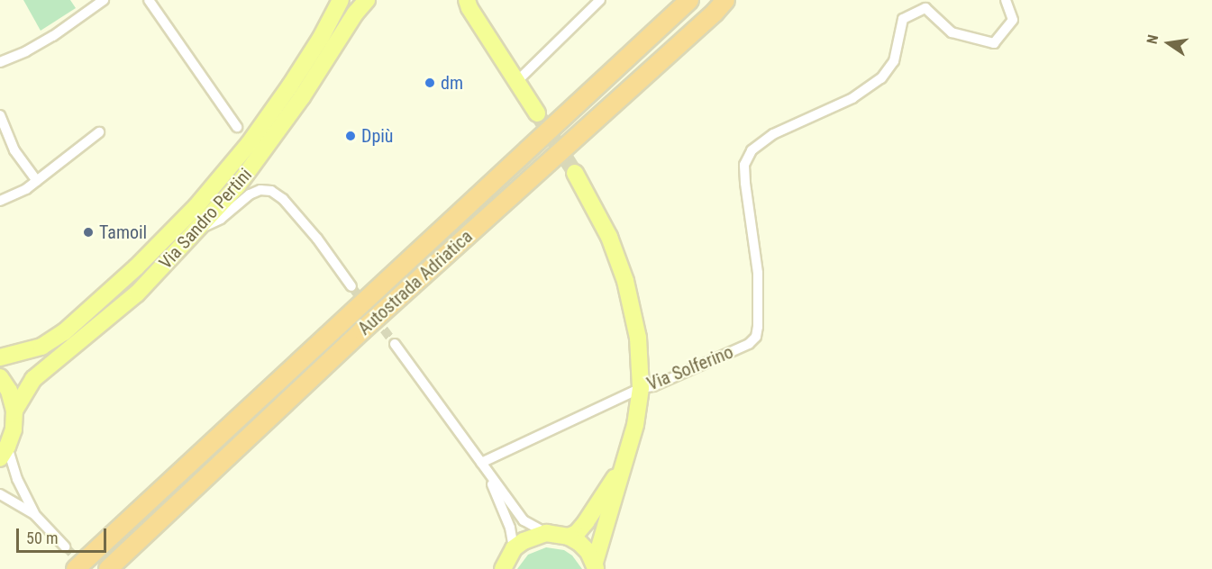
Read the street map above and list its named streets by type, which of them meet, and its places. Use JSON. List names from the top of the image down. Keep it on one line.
{"streets":{"highway":["Autostrada Adriatica"],"main road":["Via Sandro Pertini"],"street":["Via Solferino"]},"places":["dm","Dpiù","Tamoil"],"scale_bar":"50 m","north":"left"}
